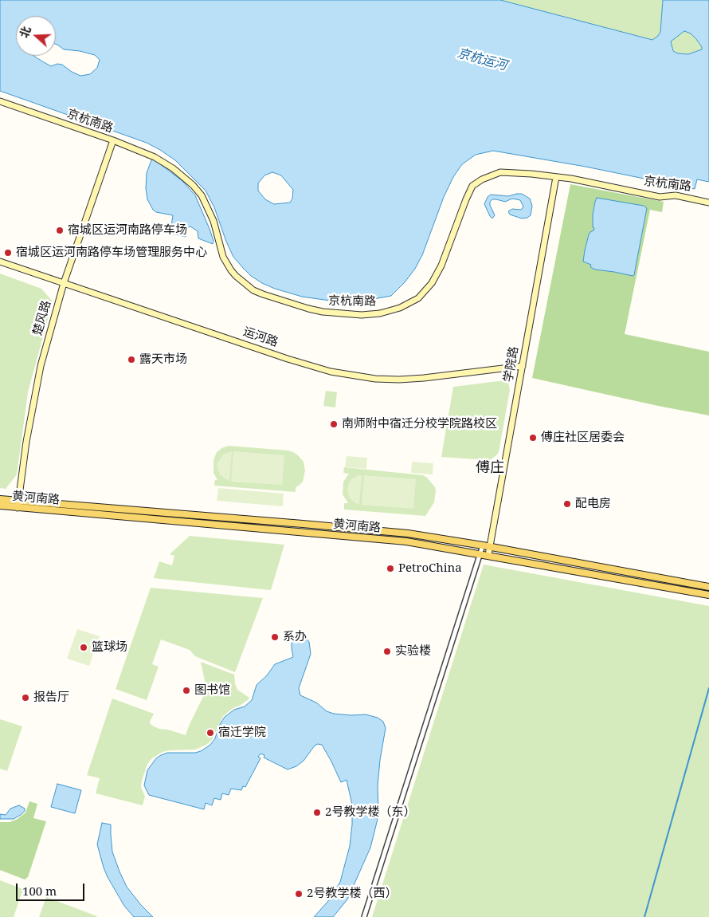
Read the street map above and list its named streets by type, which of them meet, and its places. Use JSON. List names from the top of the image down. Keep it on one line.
{"streets":{"main road":["黄河南路"],"street":["京杭南路","楚风路","运河路","学院路"]},"crossings":[["京杭南路","楚风路"],["京杭南路","学院路"],["楚风路","运河路"],["楚风路","黄河南路"],["运河路","学院路"],["学院路","黄河南路"]],"districts":["傅庄"],"water":["京杭运河"],"places":["宿城区运河南路停车场","宿城区运河南路停车场管理服务中心","露天市场","南师附中宿迁分校学院路校区","傅庄社区居委会","配电房","PetroChina","系办","篮球场","实验楼","图书馆","报告厅","宿迁学院","2号教学楼（东）","2号教学楼（西）"],"scale_bar":"100 m","north":"left"}
